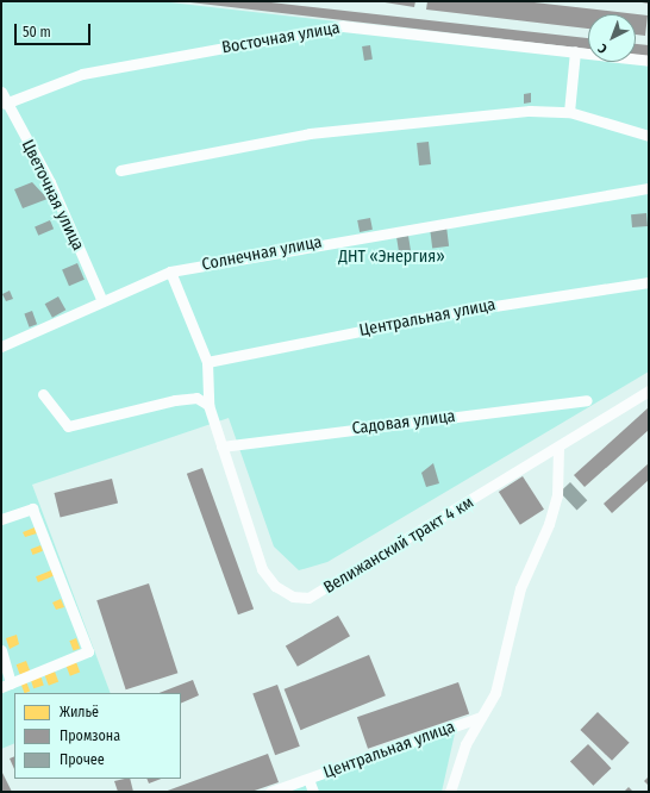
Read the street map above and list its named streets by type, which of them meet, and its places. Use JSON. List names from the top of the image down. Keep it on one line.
{"streets":{"street":["Восточная улица","Цветочная улица","Солнечная улица","Центральная улица","Садовая улица","Велижанский тракт 4 км"]},"crossings":[["Восточная улица","Цветочная улица"],["Цветочная улица","Солнечная улица"],["Центральная улица","Велижанский тракт 4 км"],["Садовая улица","Велижанский тракт 4 км"]],"parks":["ДНТ «Энергия»"],"legend":["Жильё","Промзона","Прочее"],"scale_bar":"50 m","north":"bottom left"}
